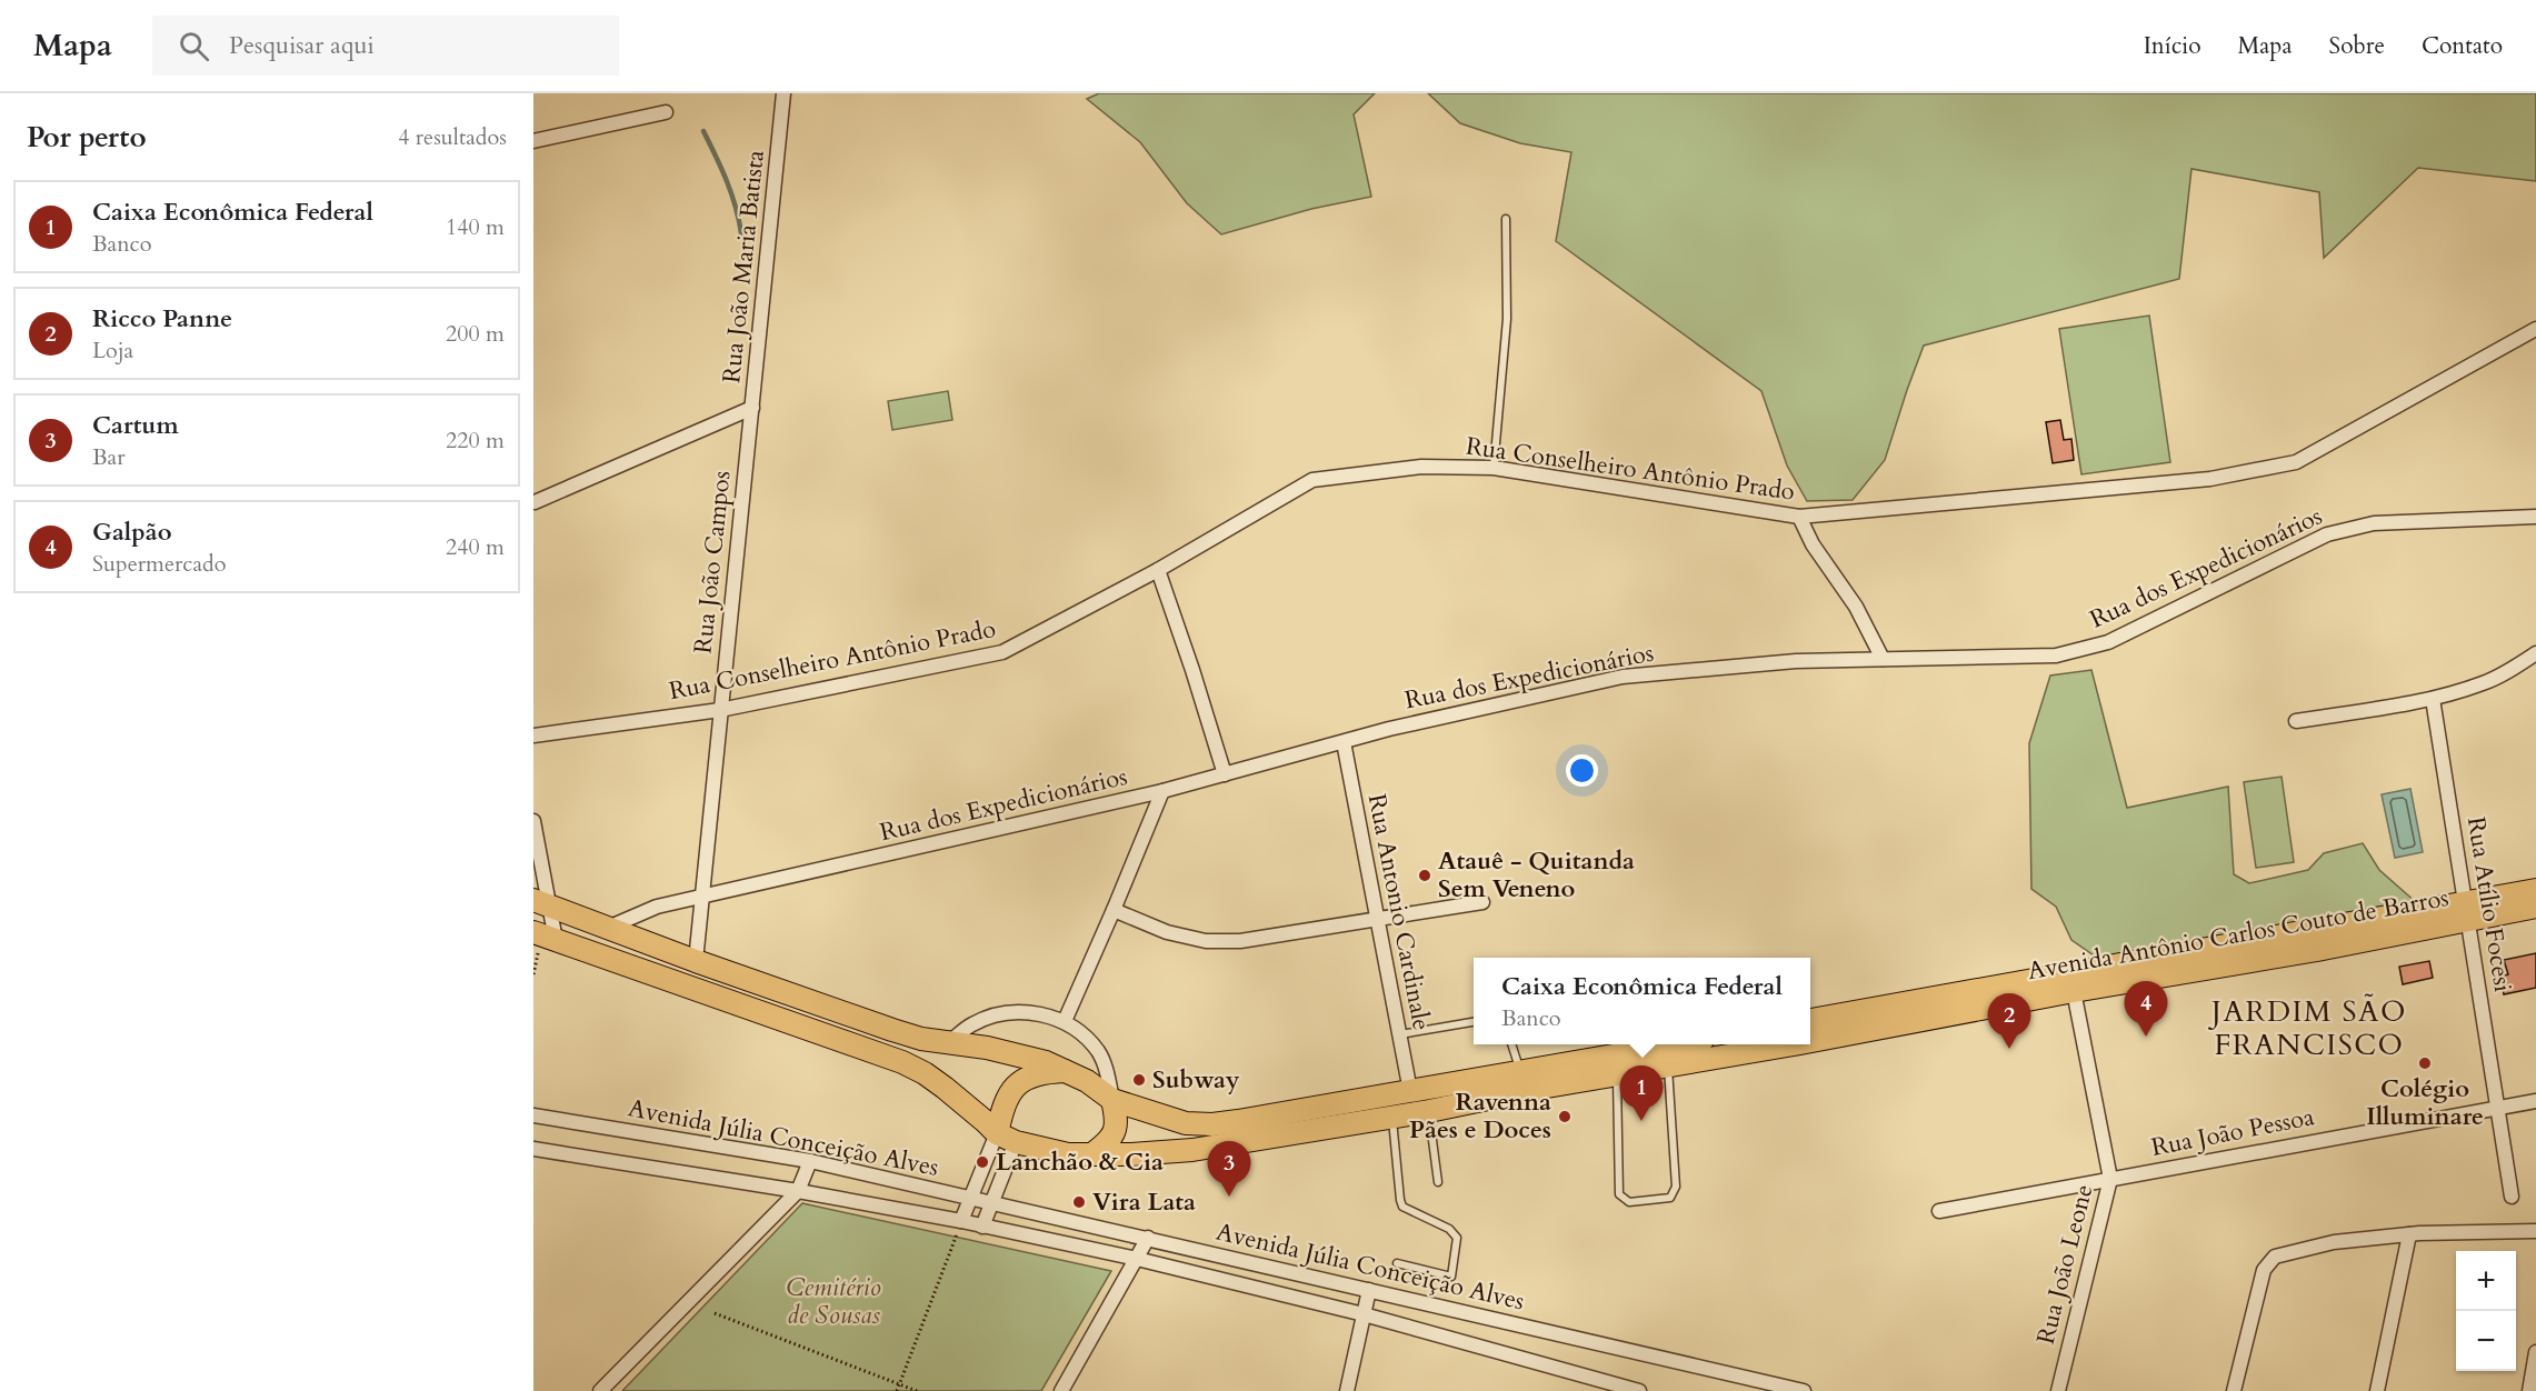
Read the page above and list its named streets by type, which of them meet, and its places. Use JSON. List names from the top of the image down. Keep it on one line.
{"streets":{"main road":["Avenida Antônio Carlos Couto de Barros"],"street":["Rua João Maria Batista","Rua Conselheiro Antônio Prado","Rua João Campos","Rua dos Expedicionários","Rua Atílio Focesi","Rua Antonio Cardinale","Rua João Pessoa","Avenida Júlia Conceição Alves","Rua João Leone"]},"crossings":[["Rua João Maria Batista","Rua João Campos"],["Rua Conselheiro Antônio Prado","Rua João Campos"],["Rua João Campos","Rua dos Expedicionários"],["Rua dos Expedicionários","Rua Antonio Cardinale"],["Rua Atílio Focesi","Avenida Antônio Carlos Couto de Barros"],["Rua Atílio Focesi","Rua João Pessoa"],["Avenida Antônio Carlos Couto de Barros","Rua João Leone"],["Rua João Pessoa","Rua João Leone"]],"districts":["JARDIM SÃO FRANCISCO"],"parks":["Cemitério de Sousas"],"places":["Atauê - Quitanda Sem Veneno","Colégio Illuminare","Subway","Ravenna Pães e Doces","Lanchão & Cia","Vira Lata"],"page":{"header":"Mapa","search":"Pesquisar aqui","nav":["Início","Mapa","Sobre","Contato"],"heading":["Por perto","4 resultados"],"list":[{"mark":"1","name":"Caixa Econômica Federal","note":"Banco","value":"140 m"},{"mark":"2","name":"Ricco Panne","note":"Loja","value":"200 m"},{"mark":"3","name":"Cartum","note":"Bar","value":"220 m"},{"mark":"4","name":"Galpão","note":"Supermercado","value":"240 m"}],"popup":["Caixa Econômica Federal","Banco"],"pins":["4","2","1","3"],"map_buttons":["+","−"]}}
